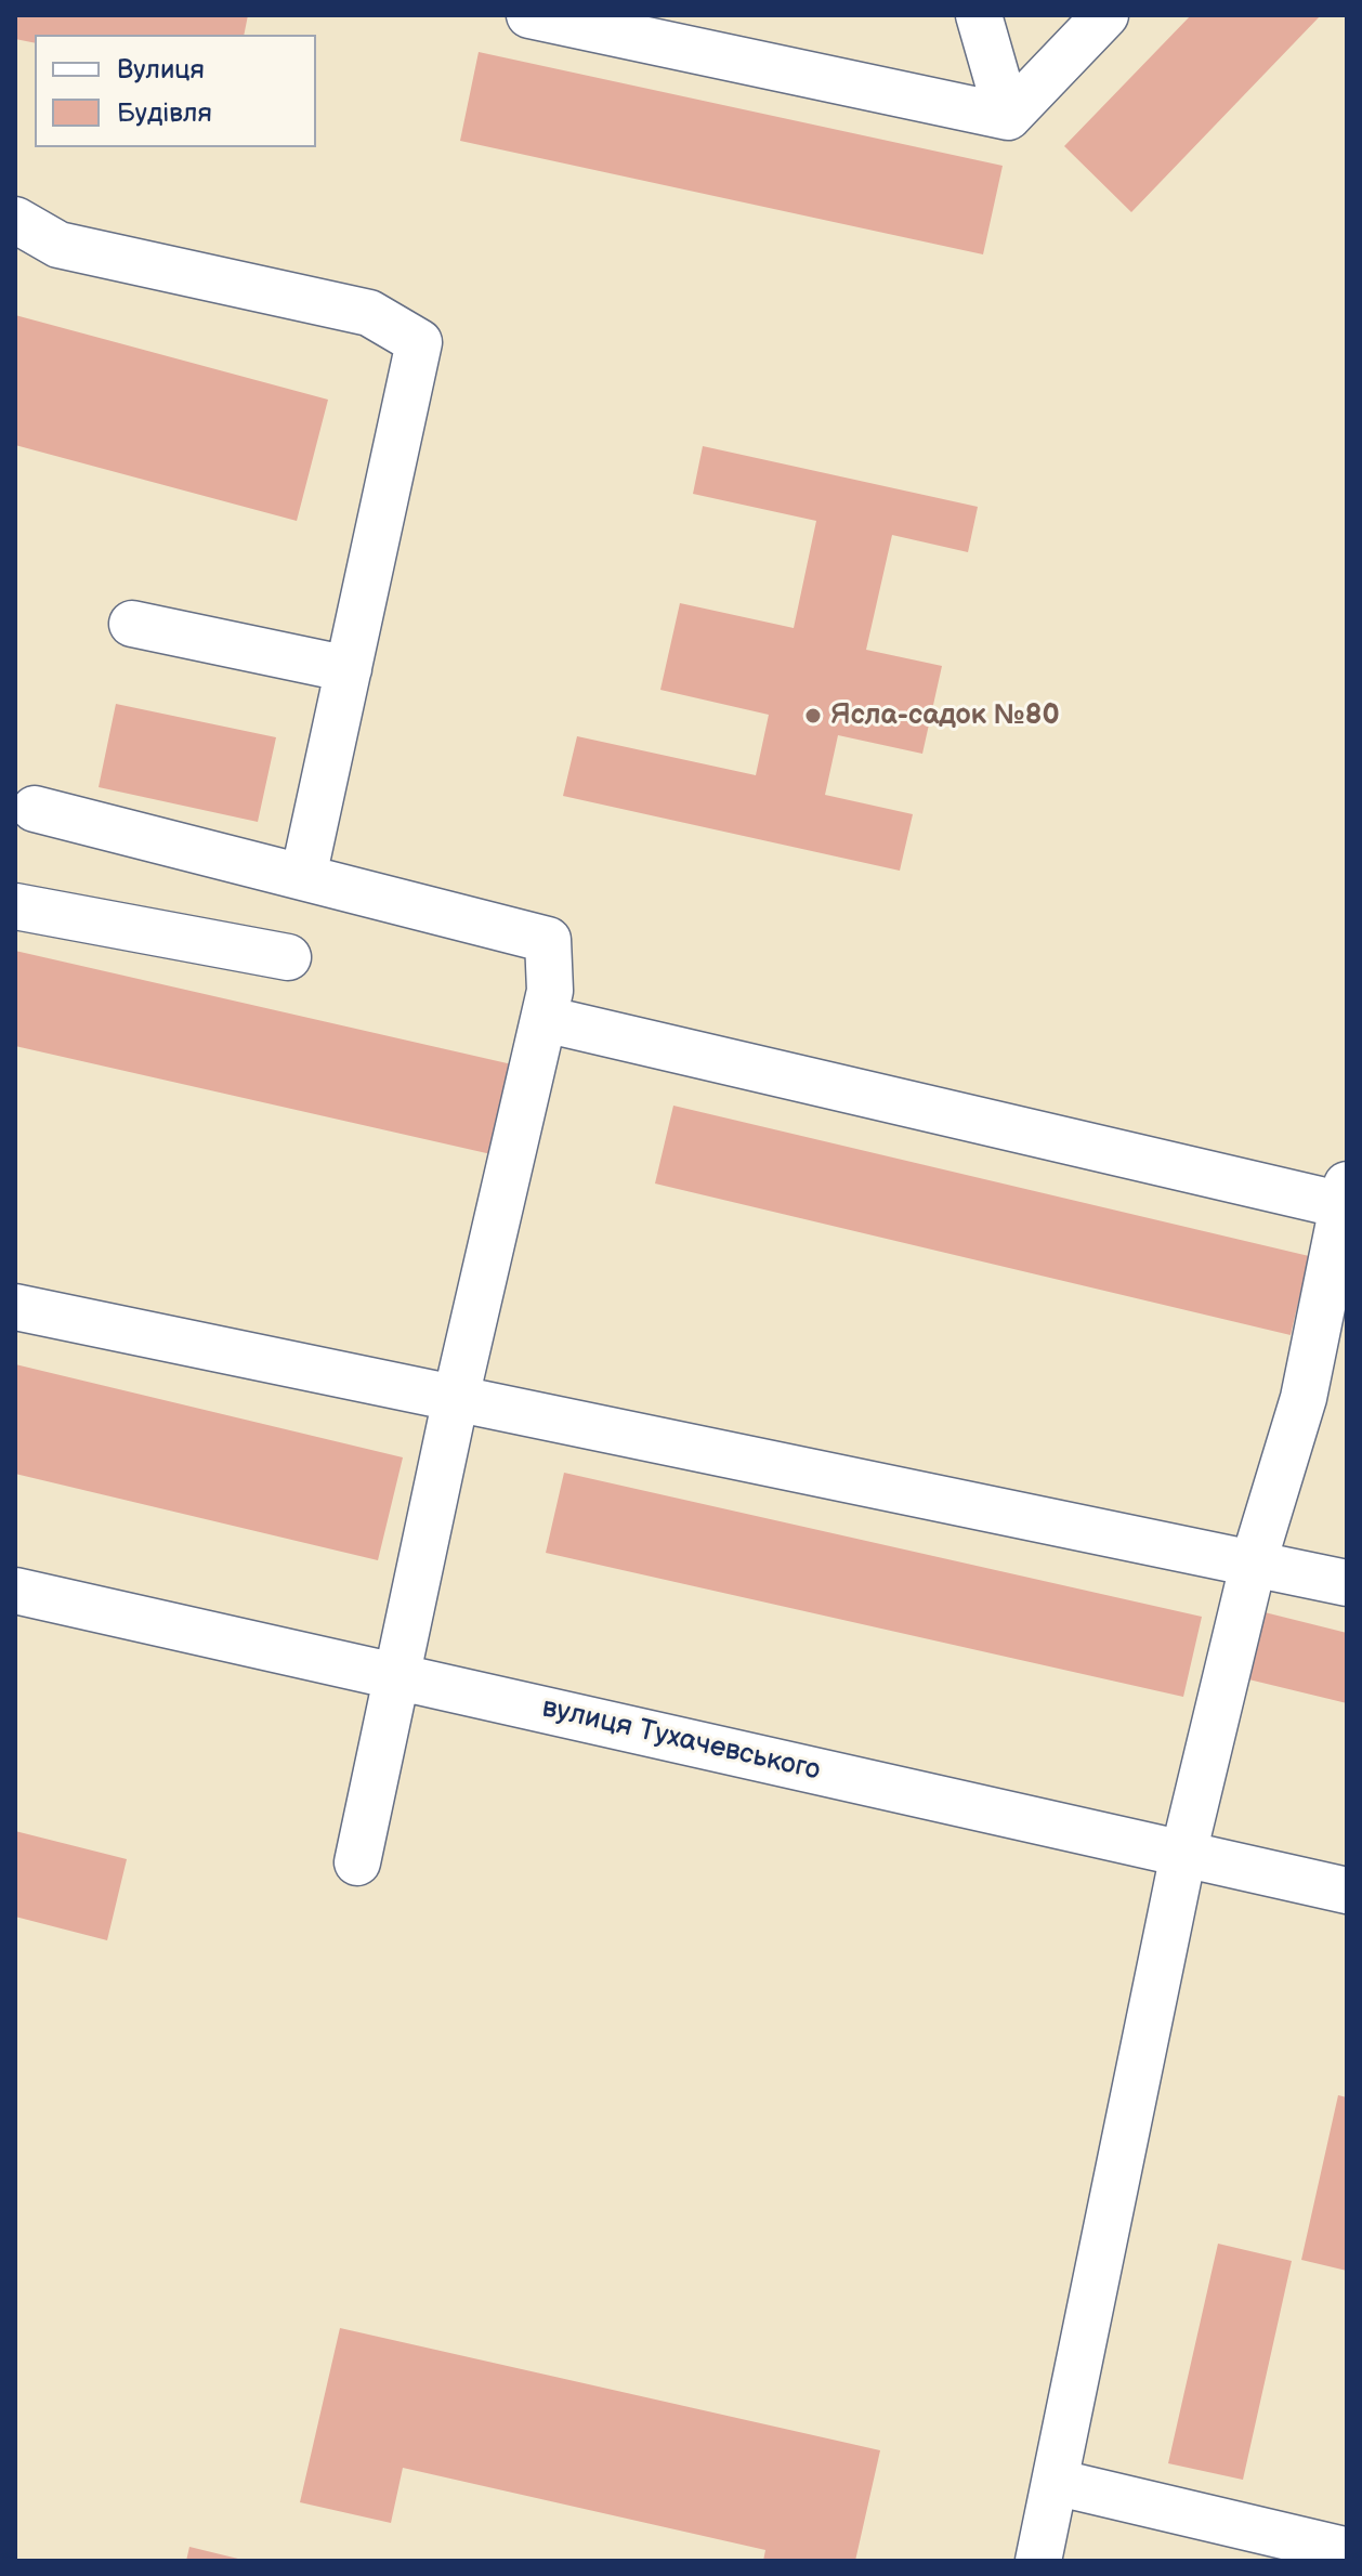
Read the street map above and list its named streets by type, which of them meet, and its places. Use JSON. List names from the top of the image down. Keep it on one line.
{"streets":{"street":["вулиця Тухачевського"]},"places":["Ясла-садок №80"],"legend":["Вулиця","Будівля"]}
